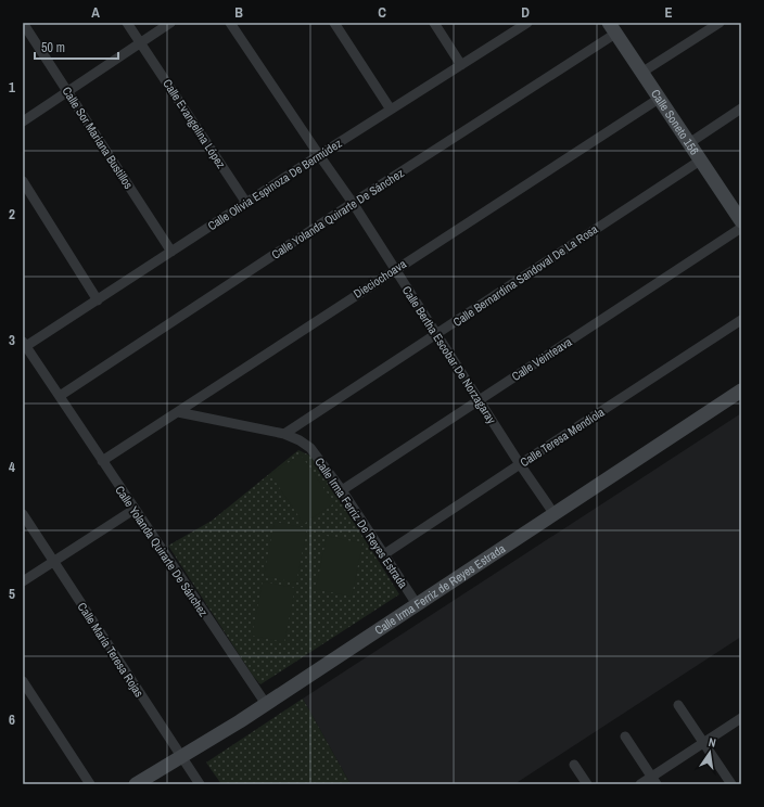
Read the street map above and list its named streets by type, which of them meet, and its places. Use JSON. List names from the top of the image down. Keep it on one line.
{"streets":{"street":["Calle Soneto 156","Calle Evangelina López","Calle Sor Mariana Bustillos","Calle Olivia Espinoza De Bermúdez","Calle Yolanda Quirarte De Sánchez","Calle Bernardina Sandoval De La Rosa","Dieciochoava","Calle Bertha Escobar De Norzagaray","Calle Veinteava","Calle Teresa Mendiola","Calle Irma Ferriz De Reyes Estrada","Calle Irma Ferriz de Reyes Estrada","Calle María Teresa Rojas"]},"crossings":[["Calle Soneto 156","Calle Yolanda Quirarte De Sánchez"],["Calle Soneto 156","Calle Bernardina Sandoval De La Rosa"],["Calle Soneto 156","Dieciochoava"],["Calle Evangelina López","Calle Olivia Espinoza De Bermúdez"],["Calle Sor Mariana Bustillos","Calle Olivia Espinoza De Bermúdez"],["Calle Olivia Espinoza De Bermúdez","Calle Yolanda Quirarte De Sánchez"],["Calle Olivia Espinoza De Bermúdez","Calle Bertha Escobar De Norzagaray"],["Calle Yolanda Quirarte De Sánchez","Dieciochoava"],["Calle Yolanda Quirarte De Sánchez","Calle Bertha Escobar De Norzagaray"],["Calle Yolanda Quirarte De Sánchez","Calle Irma Ferriz de Reyes Estrada"],["Calle Bernardina Sandoval De La Rosa","Calle Bertha Escobar De Norzagaray"],["Calle Bernardina Sandoval De La Rosa","Calle Irma Ferriz De Reyes Estrada"],["Dieciochoava","Calle Bertha Escobar De Norzagaray"],["Dieciochoava","Calle Irma Ferriz De Reyes Estrada"],["Calle Bertha Escobar De Norzagaray","Calle Veinteava"],["Calle Bertha Escobar De Norzagaray","Calle Teresa Mendiola"],["Calle Bertha Escobar De Norzagaray","Calle Irma Ferriz de Reyes Estrada"],["Calle Veinteava","Calle Irma Ferriz De Reyes Estrada"],["Calle Teresa Mendiola","Calle Irma Ferriz De Reyes Estrada"],["Calle Irma Ferriz De Reyes Estrada","Calle Irma Ferriz de Reyes Estrada"],["Calle Irma Ferriz de Reyes Estrada","Calle María Teresa Rojas"]],"scale_bar":"50 m","north":"top","grid":{"columns":["A","B","C","D","E"],"rows":["1","2","3","4","5","6"]}}
